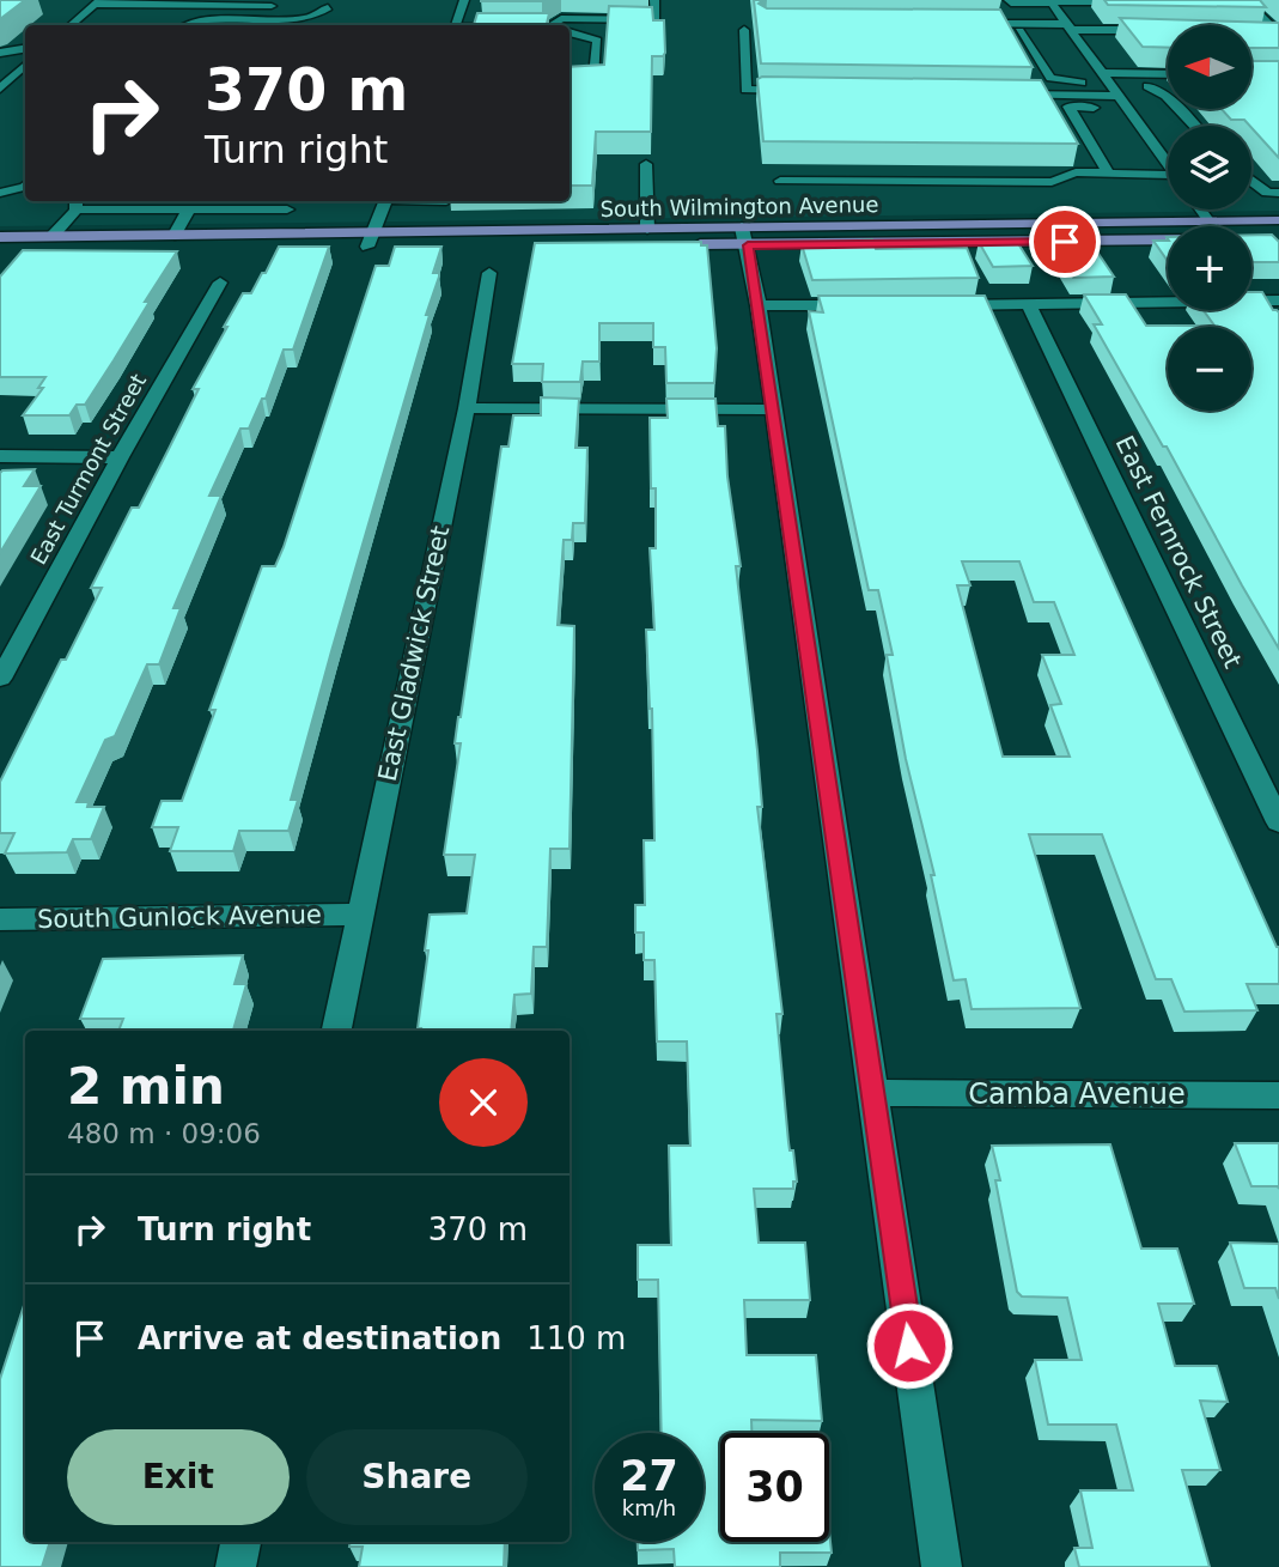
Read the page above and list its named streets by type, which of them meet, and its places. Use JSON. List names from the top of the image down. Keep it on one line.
{"streets":{"main road":["South Wilmington Avenue"],"street":["East Turmont Street","East Fernrock Street","East Gladwick Street","South Gunlock Avenue","Camba Avenue"]},"crossings":[["East Gladwick Street","South Gunlock Avenue"]],"north":"left","page":{"map_buttons":["+","−"],"turn":["370 m","Turn right"],"heading":["2 min","480 m · 09:06"],"list":[{"name":"Turn right","value":"370 m"},{"name":"Arrive at destination","value":"110 m"}],"buttons":["Exit","Share"],"speed":"27 km/h","limit":"30"}}
